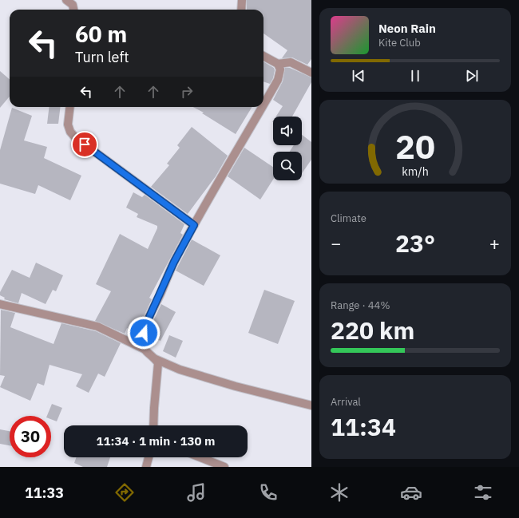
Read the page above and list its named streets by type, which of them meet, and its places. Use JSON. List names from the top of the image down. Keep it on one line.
{"page":{"turn":["60 m","Turn left"],"song":["Neon Rain","Kite Club"],"tile":["Climate",["Range · 44%","220 km"],["Arrival","11:34"]],"heat":["−","23°","+"],"limit":"30","trip":"11:34 · 1 min · 130 m","tabs":"11:33","gauge":["20","km/h"]}}
